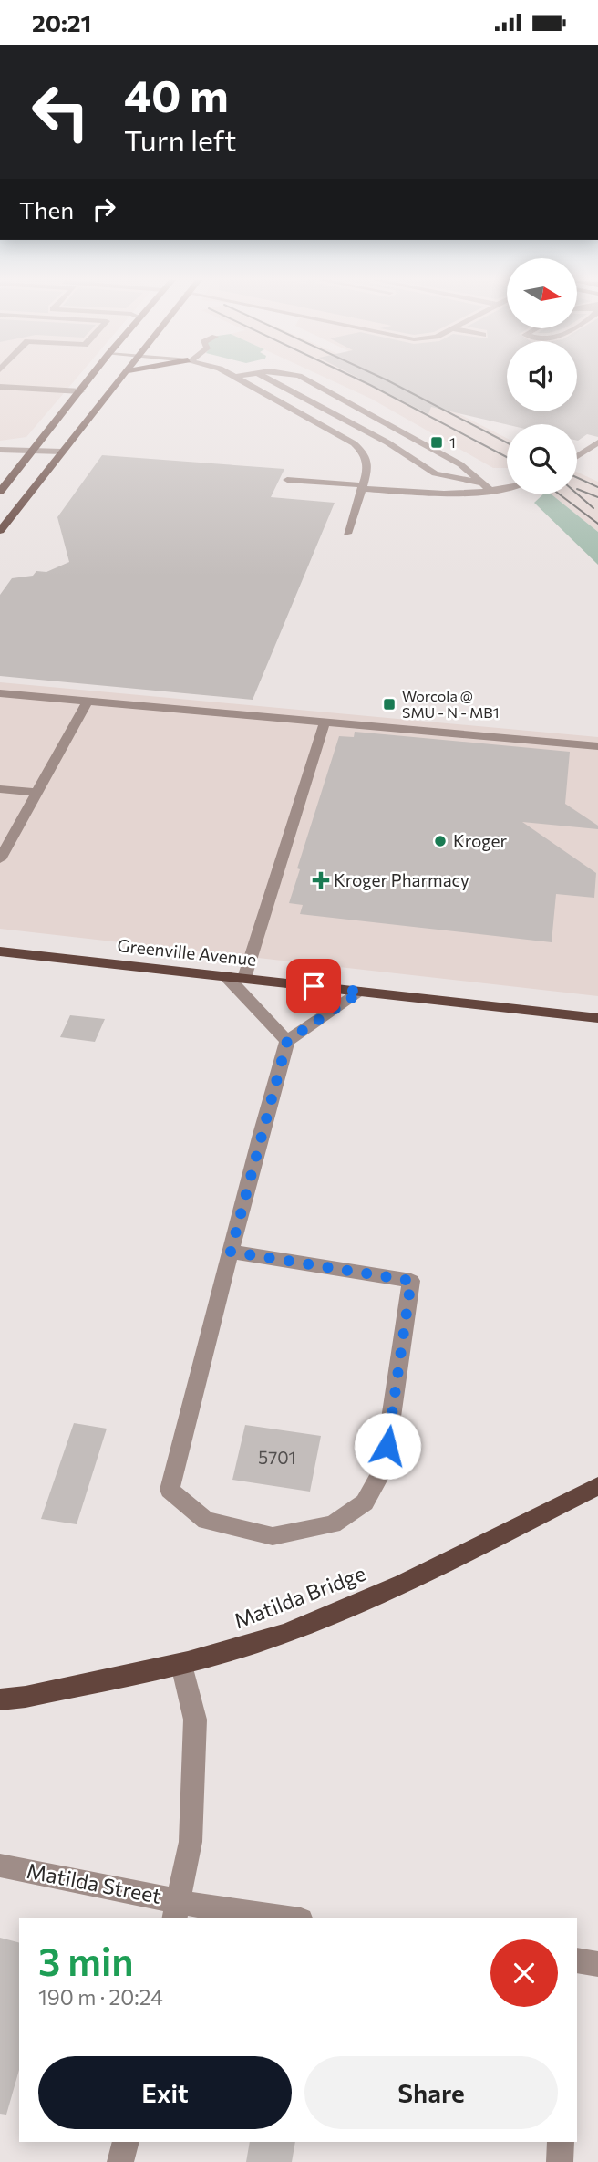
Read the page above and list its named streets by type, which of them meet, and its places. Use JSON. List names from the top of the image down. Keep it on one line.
{"streets":{"main road":["Greenville Avenue","Matilda Bridge"],"street":["Matilda Street"]},"places":{"transit":["1","Worcola @ SMU - N - MB1"],"other":["Kroger"],"health":["Kroger Pharmacy"]},"house_numbers":["5701"],"north":"right","page":{"status":"20:21","turn":["40 m","Turn left"],"then":"Then","heading":["3 min","190 m · 20:24"],"buttons":["Exit","Share"]}}
